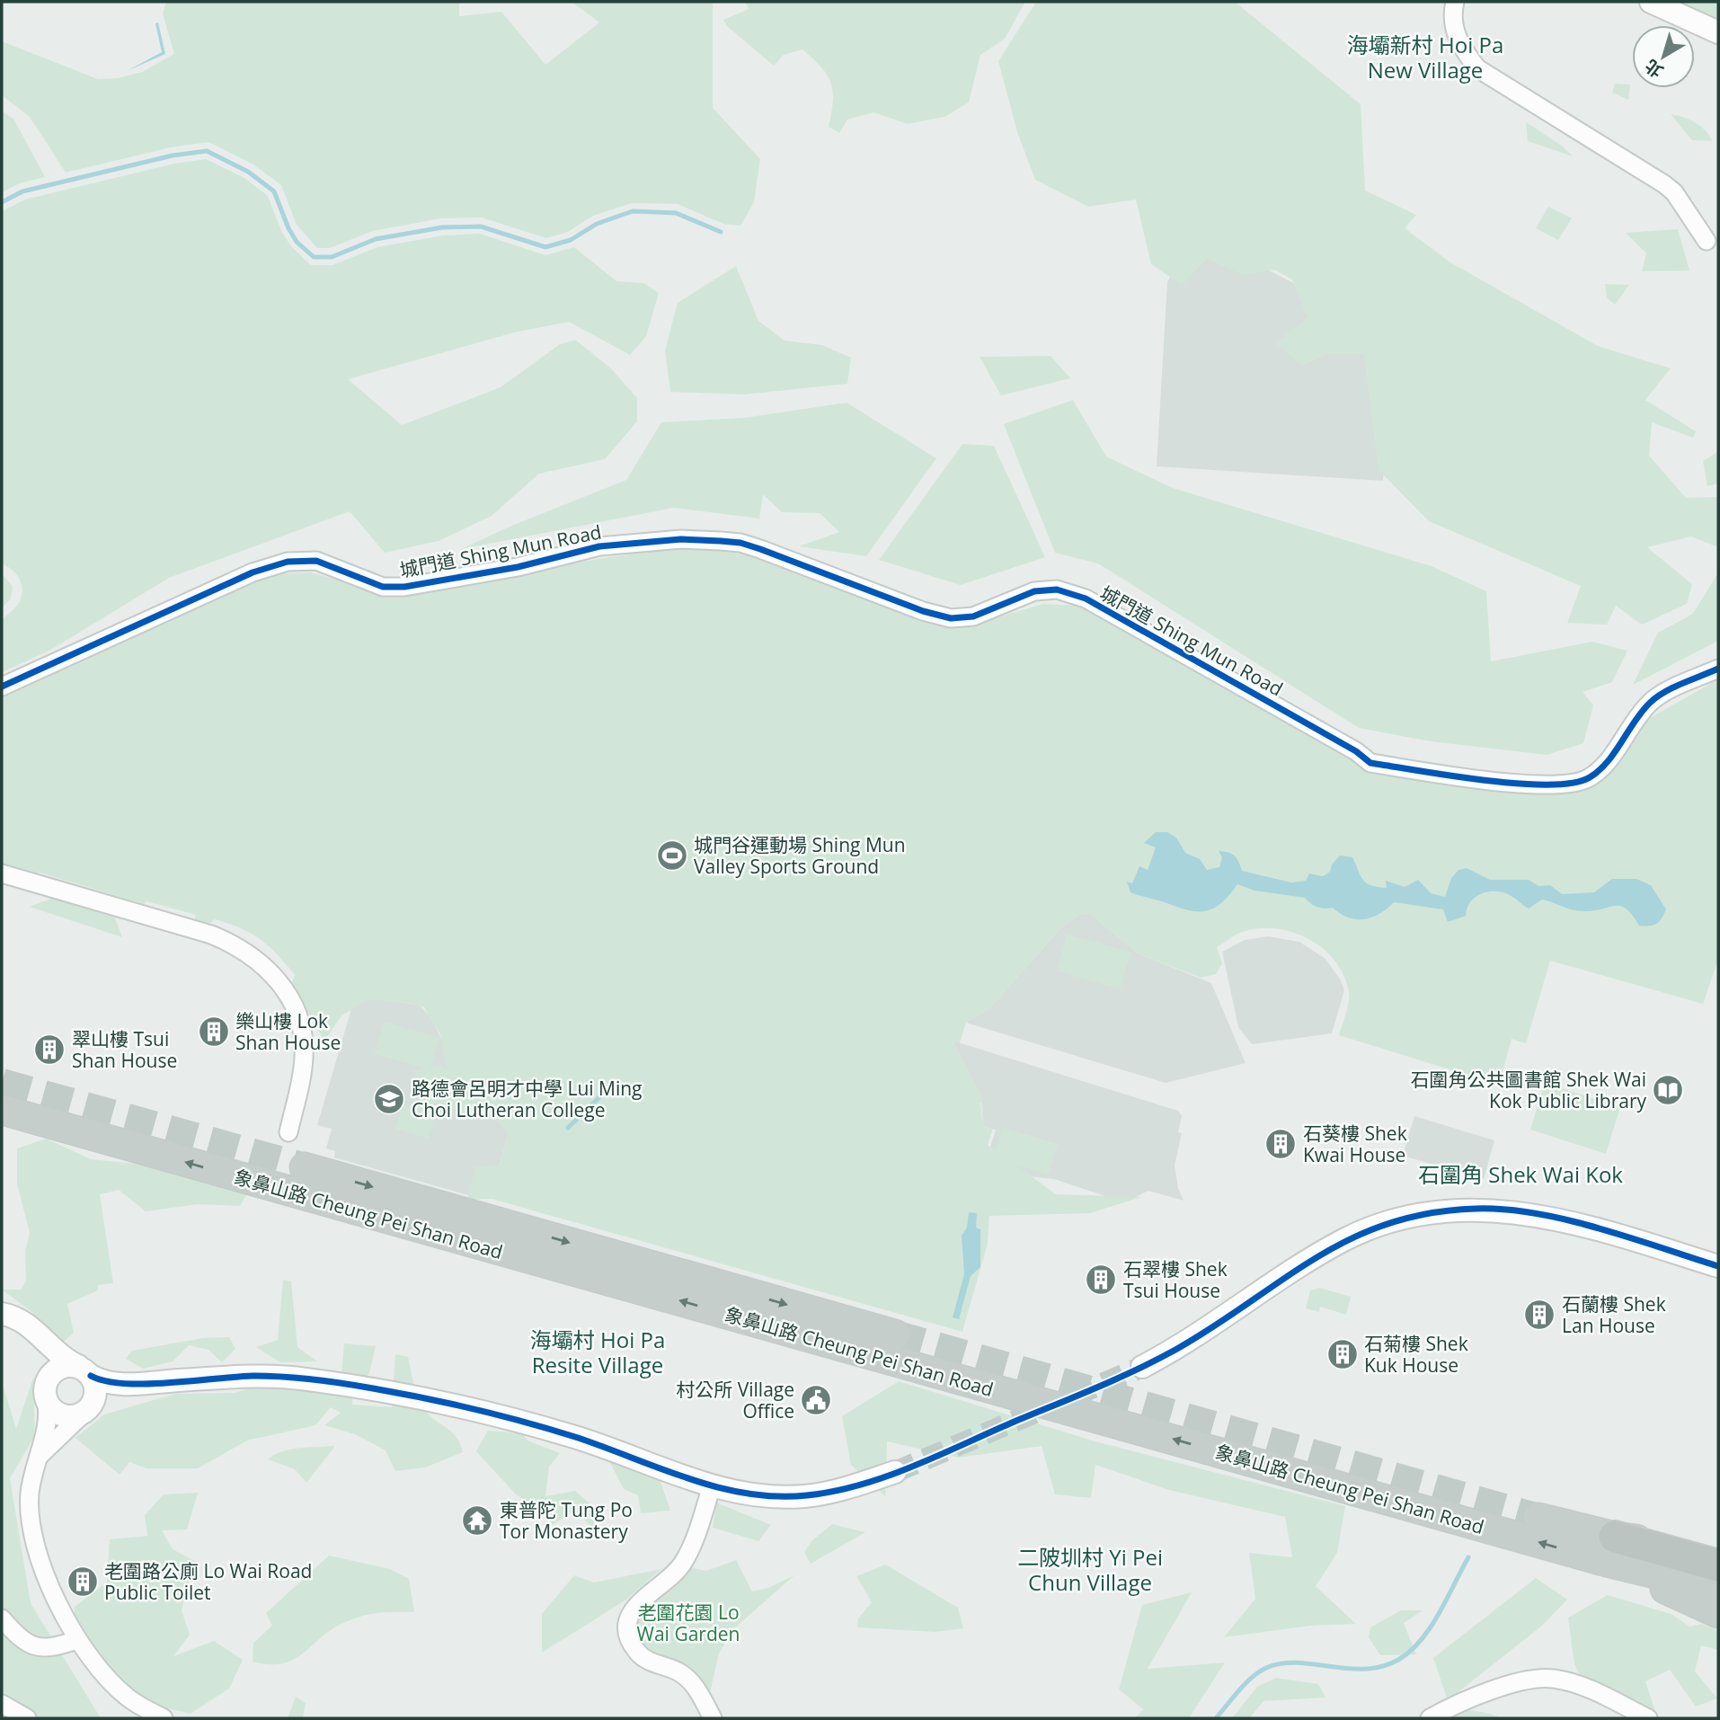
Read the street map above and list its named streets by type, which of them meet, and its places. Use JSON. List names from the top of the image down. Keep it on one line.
{"streets":{"highway":["象鼻山路 Cheung Pei Shan Road"],"street":["城門道 Shing Mun Road"]},"districts":["海壩新村 Hoi Pa New Village","石圍角 Shek Wai Kok","海壩村 Hoi Pa Resite Village","二陂圳村 Yi Pei Chun Village"],"parks":["老圍花園 Lo Wai Garden"],"places":{"sports":["城門谷運動場 Shing Mun Valley Sports Ground"],"building":["樂山樓 Lok Shan House","翠山樓 Tsui Shan House","石葵樓 Shek Kwai House","石翠樓 Shek Tsui House","石蘭樓 Shek Lan House","石菊樓 Shek Kuk House","老圍路公廁 Lo Wai Road Public Toilet"],"library":["石圍角公共圖書館 Shek Wai Kok Public Library"],"school or university":["路德會呂明才中學 Lui Ming Choi Lutheran College"],"public building":["村公所 Village Office"],"temple":["東普陀 Tung Po Tor Monastery"]},"north":"bottom left"}
